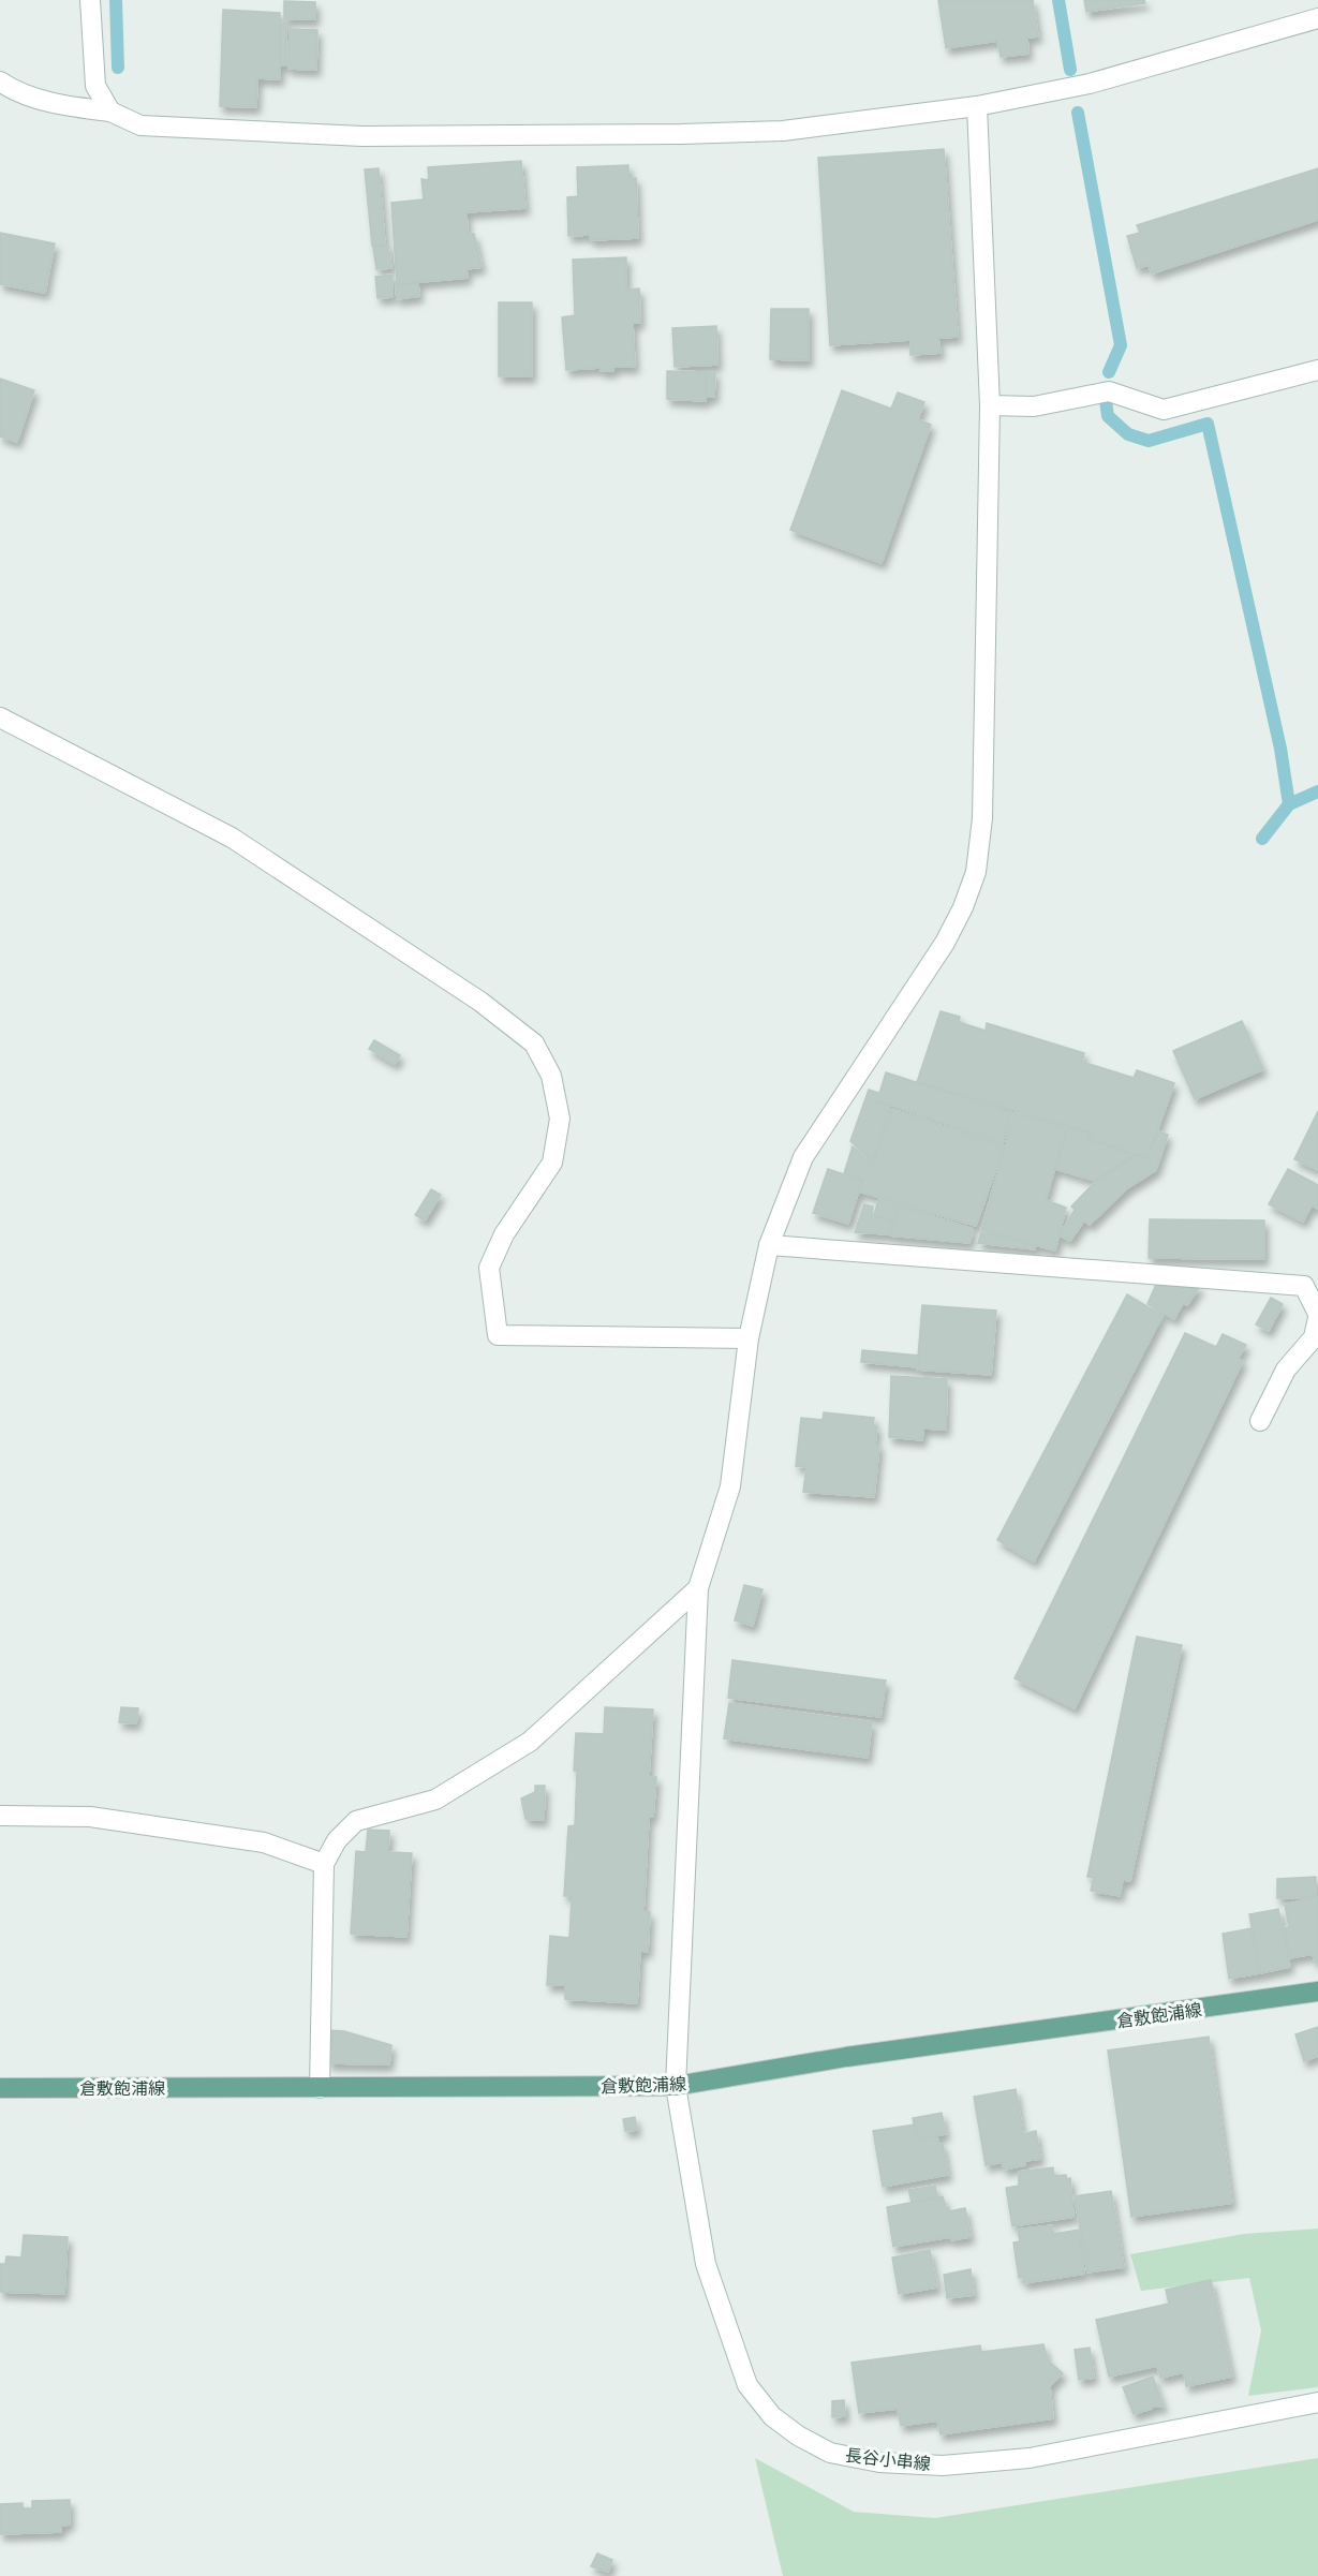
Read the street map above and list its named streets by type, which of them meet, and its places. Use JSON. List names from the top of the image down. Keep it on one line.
{"streets":{"main road":["倉敷飽浦線"],"street":["長谷小串線"]},"crossings":[["倉敷飽浦線","長谷小串線"]]}
